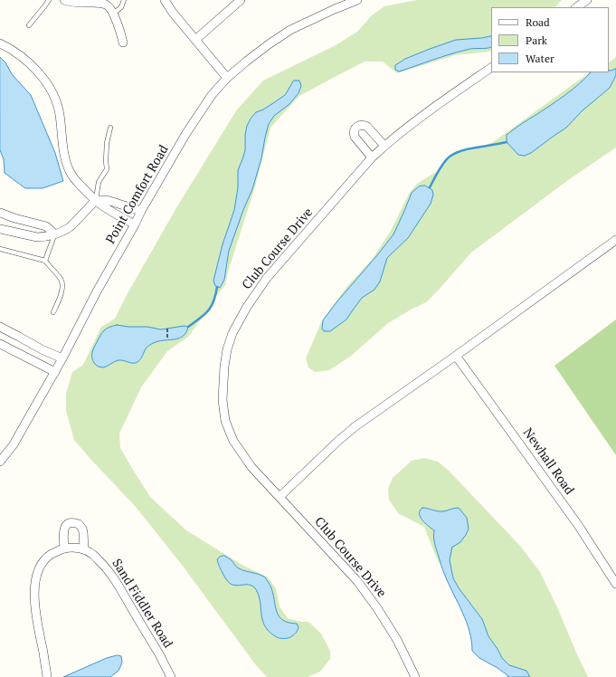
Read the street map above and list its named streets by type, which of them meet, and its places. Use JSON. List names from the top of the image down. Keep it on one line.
{"streets":{"street":["Point Comfort Road","Club Course Drive","Newhall Road","Sand Fiddler Road"]},"legend":["Road","Park","Water"]}
